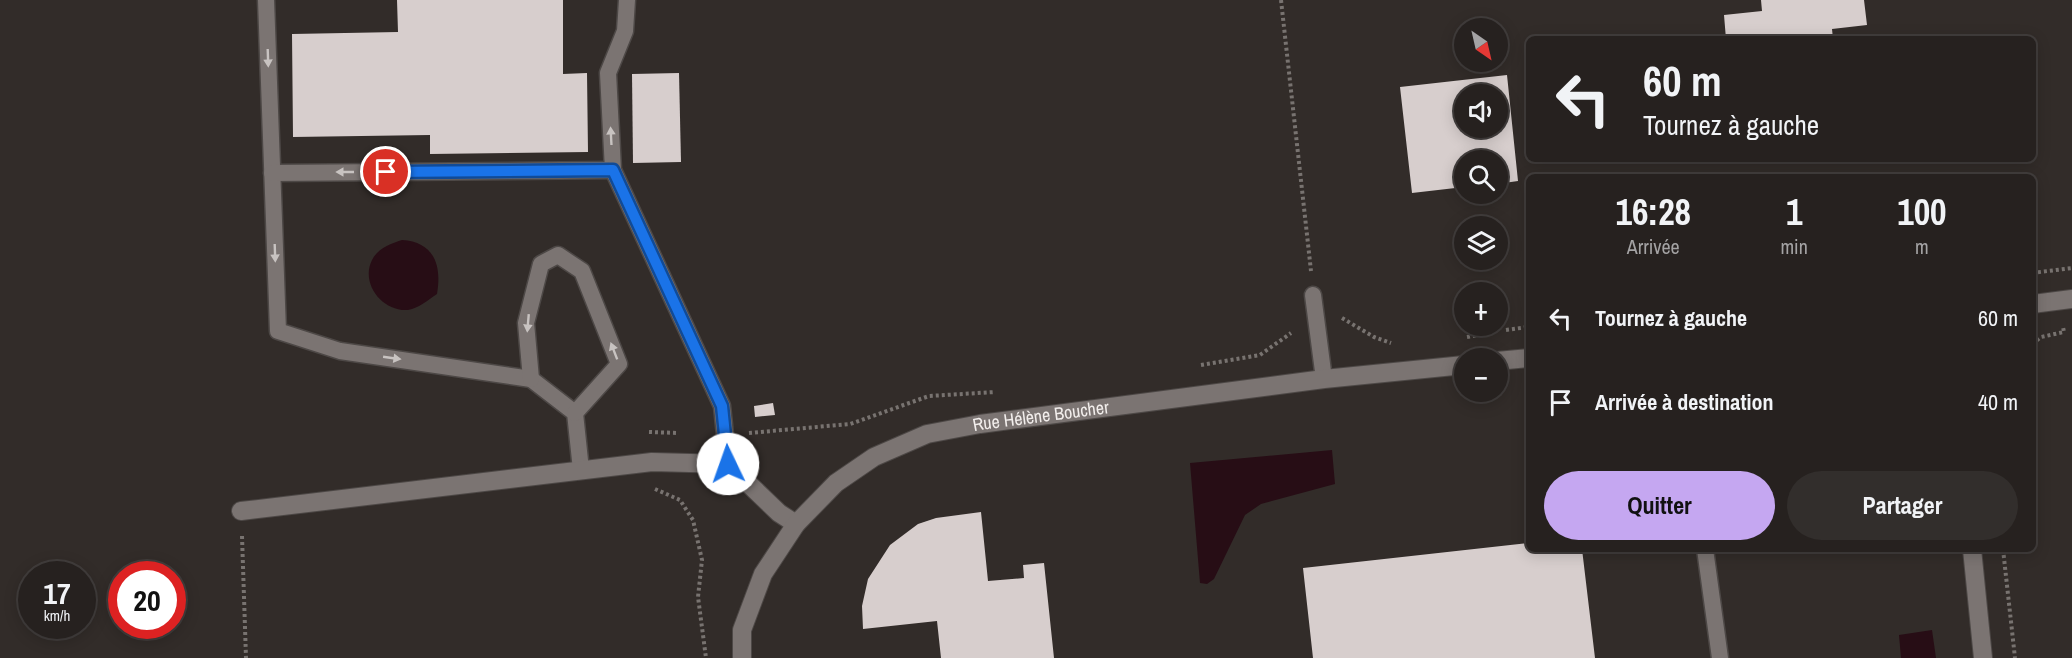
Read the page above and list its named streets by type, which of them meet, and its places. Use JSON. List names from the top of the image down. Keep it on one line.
{"streets":{"street":["Rue Hélène Boucher"]},"north":"bottom right","page":{"map_buttons":["+","−"],"turn":["60 m","Tournez à gauche"],"eta":["16:28","Arrivée","1","min","100","m"],"list":[{"name":"Tournez à gauche","value":"60 m"},{"name":"Arrivée à destination","value":"40 m"}],"buttons":["Quitter","Partager"],"speed":"17 km/h","limit":"20"}}
